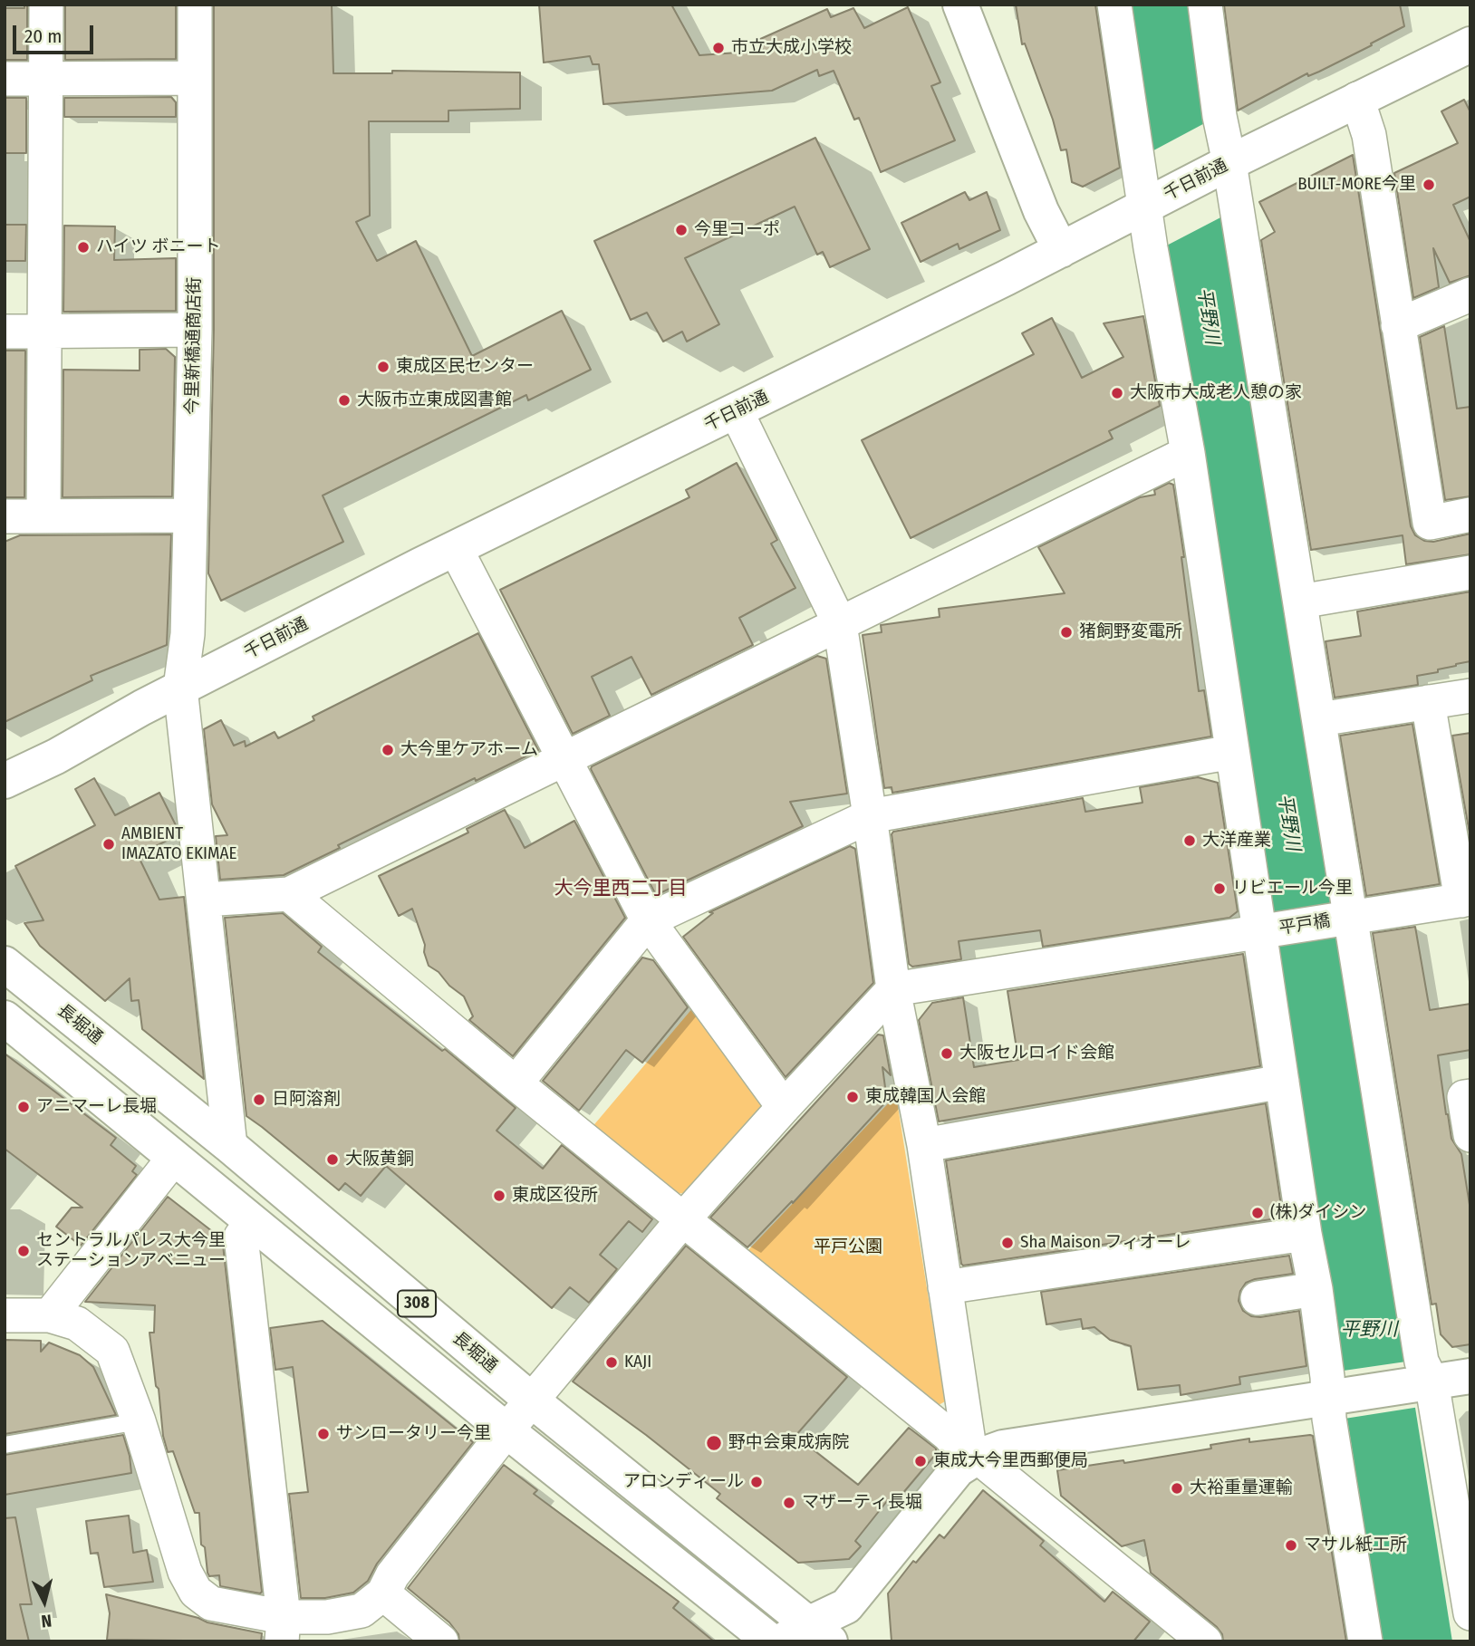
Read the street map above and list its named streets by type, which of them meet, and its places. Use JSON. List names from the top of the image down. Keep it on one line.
{"streets":{"main road":["千日前通","長堀通","308"],"street":["今里新橋通商店街","平戸橋"]},"crossings":[["千日前通","今里新橋通商店街"],["今里新橋通商店街","長堀通"]],"districts":["大今里西二丁目"],"water":["平野川"],"parks":["平戸公園"],"places":["市立大成小学校","BUILT-MORE今里","今里コーポ","ハイツ ボニート","東成区民センター","大阪市大成老人憩の家","大阪市立東成図書館","猪飼野変電所","大今里ケアホーム","大洋産業","AMBIENT IMAZATO EKIMAE","リビエール今里","大阪セルロイド会館","東成韓国人会館","日阿溶剤","アニマーレ長堀","大阪黄銅","東成区役所","(株)ダイシン","Sha Maison フィオーレ","セントラルパレス大今里 ステーションアベニュー","KAJI","サンロータリー今里","野中会東成病院","東成大今里西郵便局","アロンディール","大裕重量運輸","マザーティ長堀","マサル紙工所"],"scale_bar":"20 m","north":"bottom"}
